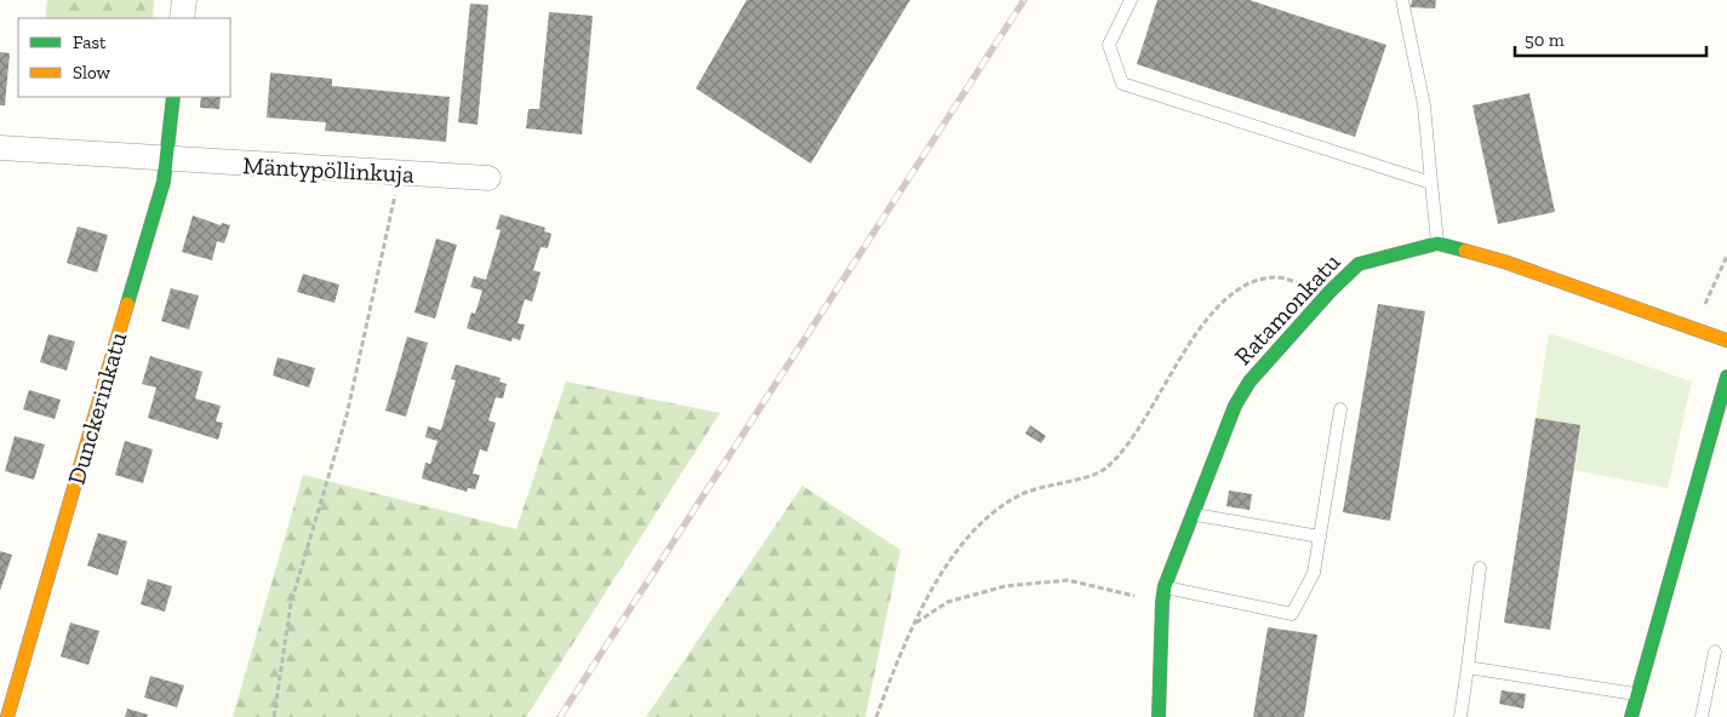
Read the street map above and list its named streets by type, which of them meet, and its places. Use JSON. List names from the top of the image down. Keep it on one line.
{"streets":{"street":["Mäntypöllinkuja","Ratamonkatu","Dunckerinkatu"]},"crossings":[["Mäntypöllinkuja","Dunckerinkatu"]],"legend":["Fast","Slow"],"scale_bar":"50 m"}
